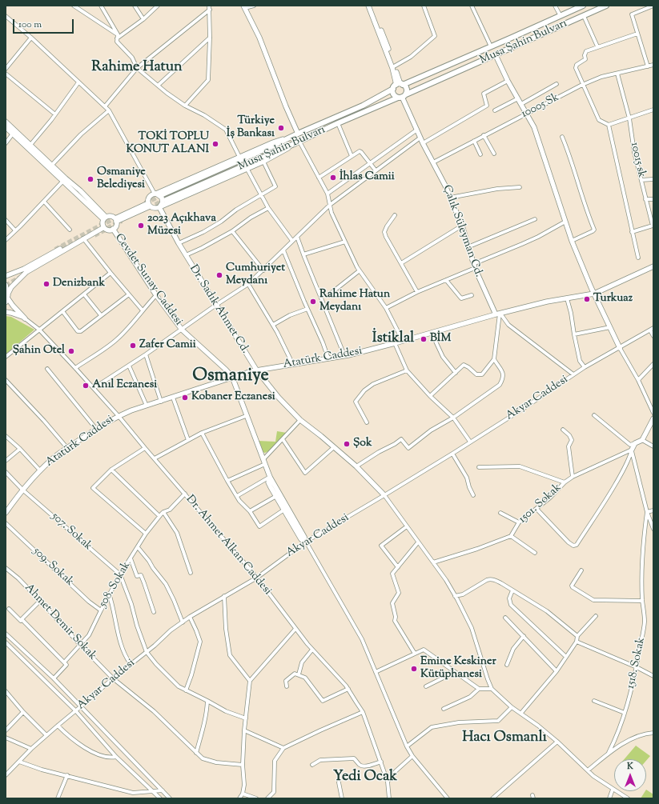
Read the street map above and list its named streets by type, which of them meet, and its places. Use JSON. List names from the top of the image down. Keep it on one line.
{"streets":{"main road":["Musa Şahin Bulvarı","Çalık Süleyman Cd.","Cevdet Sunay Caddesi","Dr. Sadık Ahmet Cd.","Atatürk Caddesi"],"street":["10005 Sk","10015 sk","Akyar Caddesi","1501. Sokak","507. Sokak","Dr. Ahmet Alkan Caddesi","509. Sokak","508. Sokak","Ahmet Demir Sokak","1518. Sokak"]},"crossings":[["Musa Şahin Bulvarı","Çalık Süleyman Cd."],["10005 Sk","10015 sk"],["10005 Sk","Çalık Süleyman Cd."],["Çalık Süleyman Cd.","Atatürk Caddesi"],["Cevdet Sunay Caddesi","Atatürk Caddesi"],["Dr. Sadık Ahmet Cd.","Atatürk Caddesi"],["Dr. Sadık Ahmet Cd.","Akyar Caddesi"],["Atatürk Caddesi","507. Sokak"],["Atatürk Caddesi","Dr. Ahmet Alkan Caddesi"],["Akyar Caddesi","Dr. Ahmet Alkan Caddesi"],["Akyar Caddesi","Ahmet Demir Sokak"],["507. Sokak","508. Sokak"],["Dr. Ahmet Alkan Caddesi","508. Sokak"],["509. Sokak","508. Sokak"],["508. Sokak","Ahmet Demir Sokak"]],"districts":["Rahime Hatun","İstiklal","Osmaniye","Hacı Osmanlı","Yedi Ocak"],"places":["Türkiye İş Bankası","TOKİ TOPLU KONUT ALANI","İhlas Camii","Osmaniye Belediyesi","2023 Açıkhava Müzesi","Cumhuriyet Meydanı","Denizbank","Turkuaz","Rahime Hatun Meydanı","BİM","Zafer Camii","Şahin Otel","Anıl Eczanesi","Kobaner Eczanesi","Şok","Emine Keskiner Kütüphanesi"],"scale_bar":"100 m","north":"top"}
